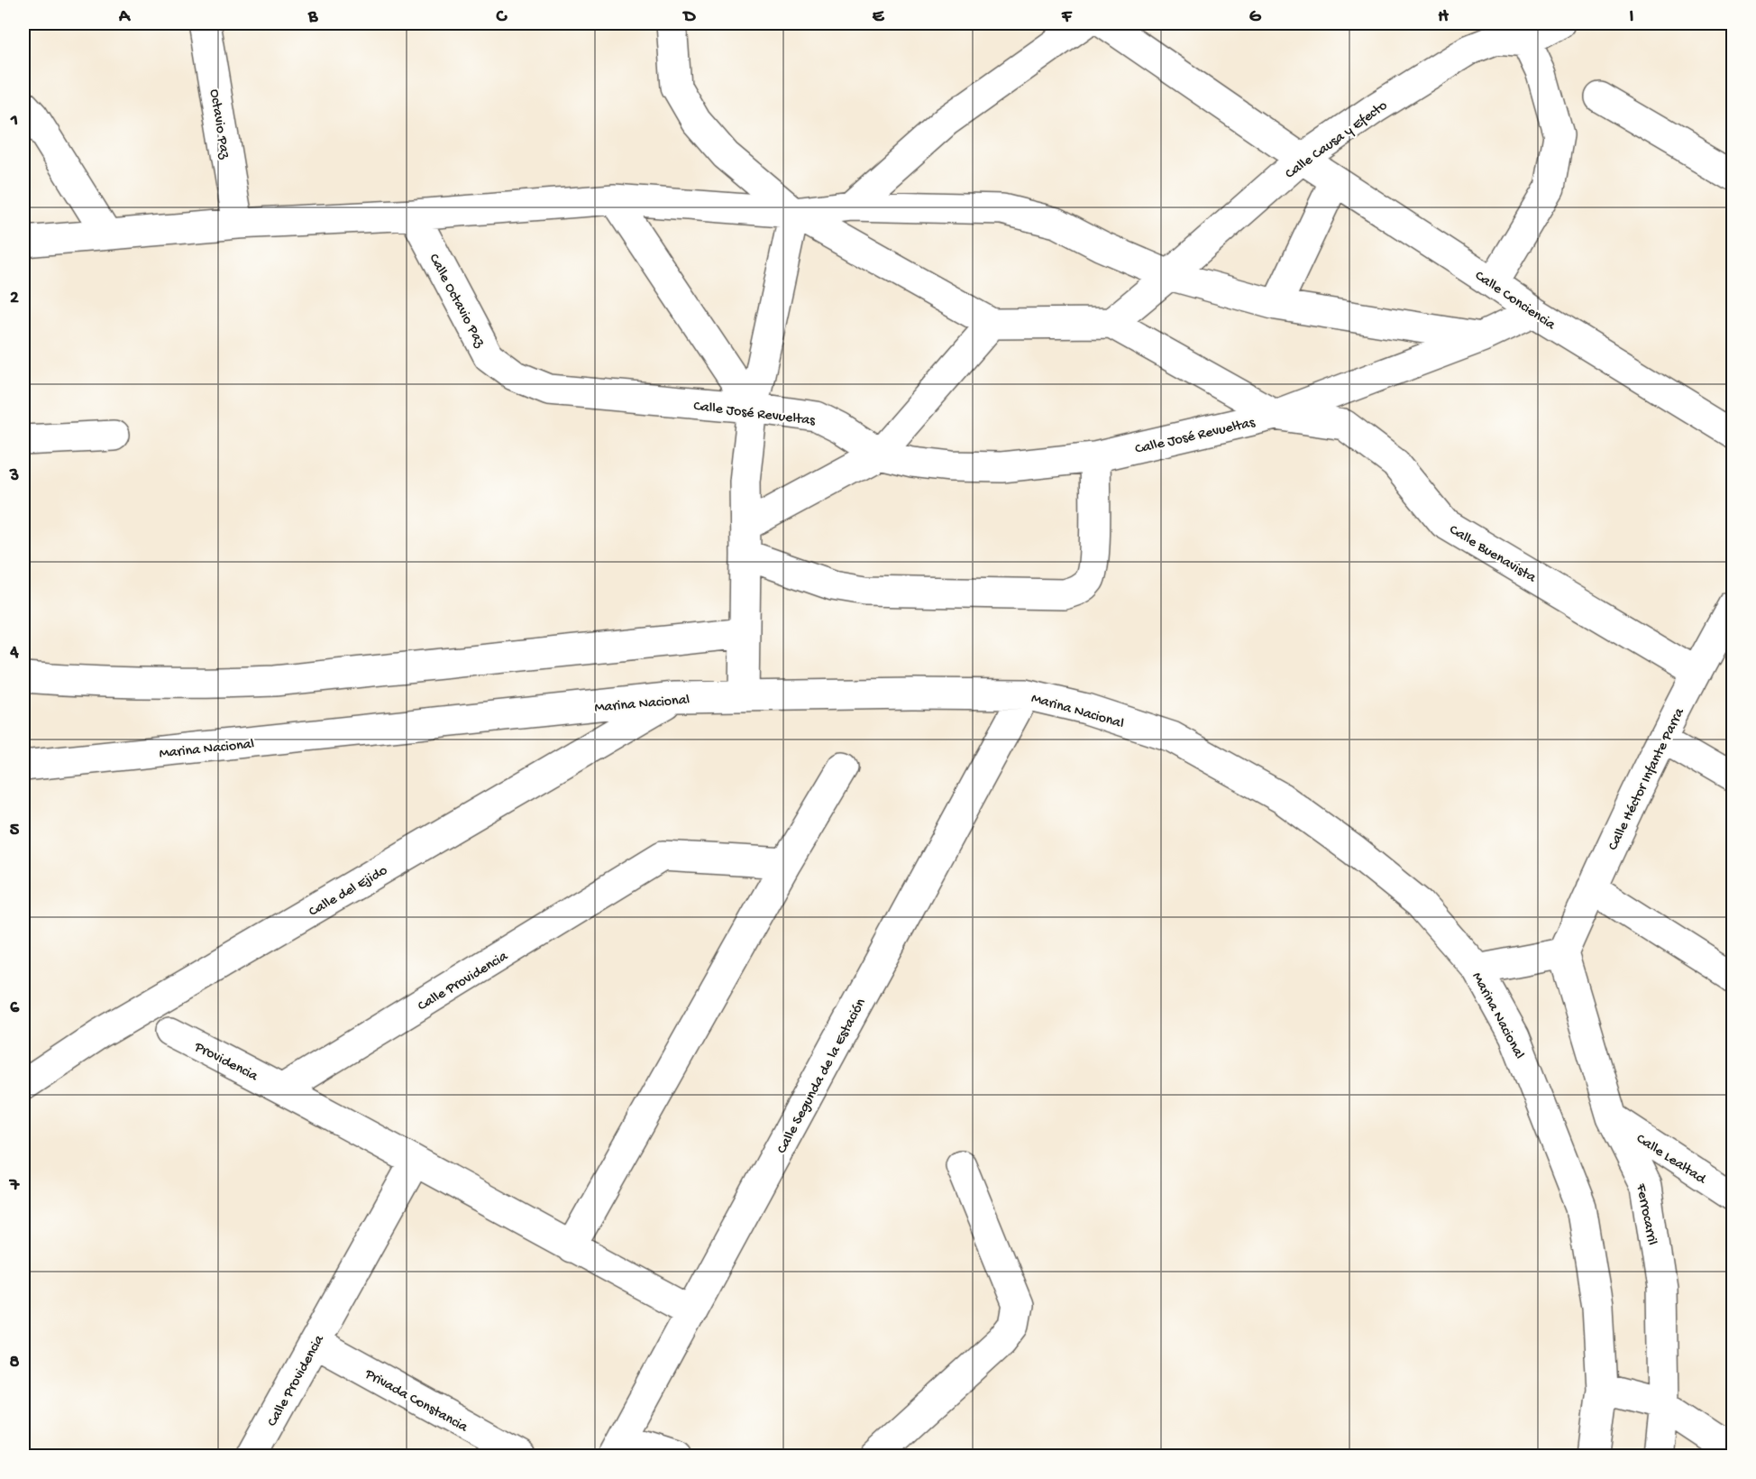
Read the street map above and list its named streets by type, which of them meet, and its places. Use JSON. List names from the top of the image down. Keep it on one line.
{"streets":{"street":["Octavio Paz","Calle Causa y Efecto","Calle Conciencia","Calle Octavio Paz","Calle José Revueltas","Calle Buenavista","Marina Nacional","Calle Héctor Infante Parra","Calle del Ejido","Calle Providencia","Providencia","Calle Segunda de la Estación","Calle Lealtad","Ferrocarril","Privada Constancia"]},"crossings":[["Calle Causa y Efecto","Calle Conciencia"],["Calle Octavio Paz","Calle José Revueltas"],["Calle José Revueltas","Calle Buenavista"],["Calle Buenavista","Calle Héctor Infante Parra"],["Marina Nacional","Calle del Ejido"],["Marina Nacional","Calle Segunda de la Estación"],["Calle Héctor Infante Parra","Ferrocarril"],["Calle Providencia","Providencia"],["Calle Providencia","Privada Constancia"],["Calle Lealtad","Ferrocarril"]],"grid":{"columns":["A","B","C","D","E","F","G","H","I"],"rows":["1","2","3","4","5","6","7","8"]}}
